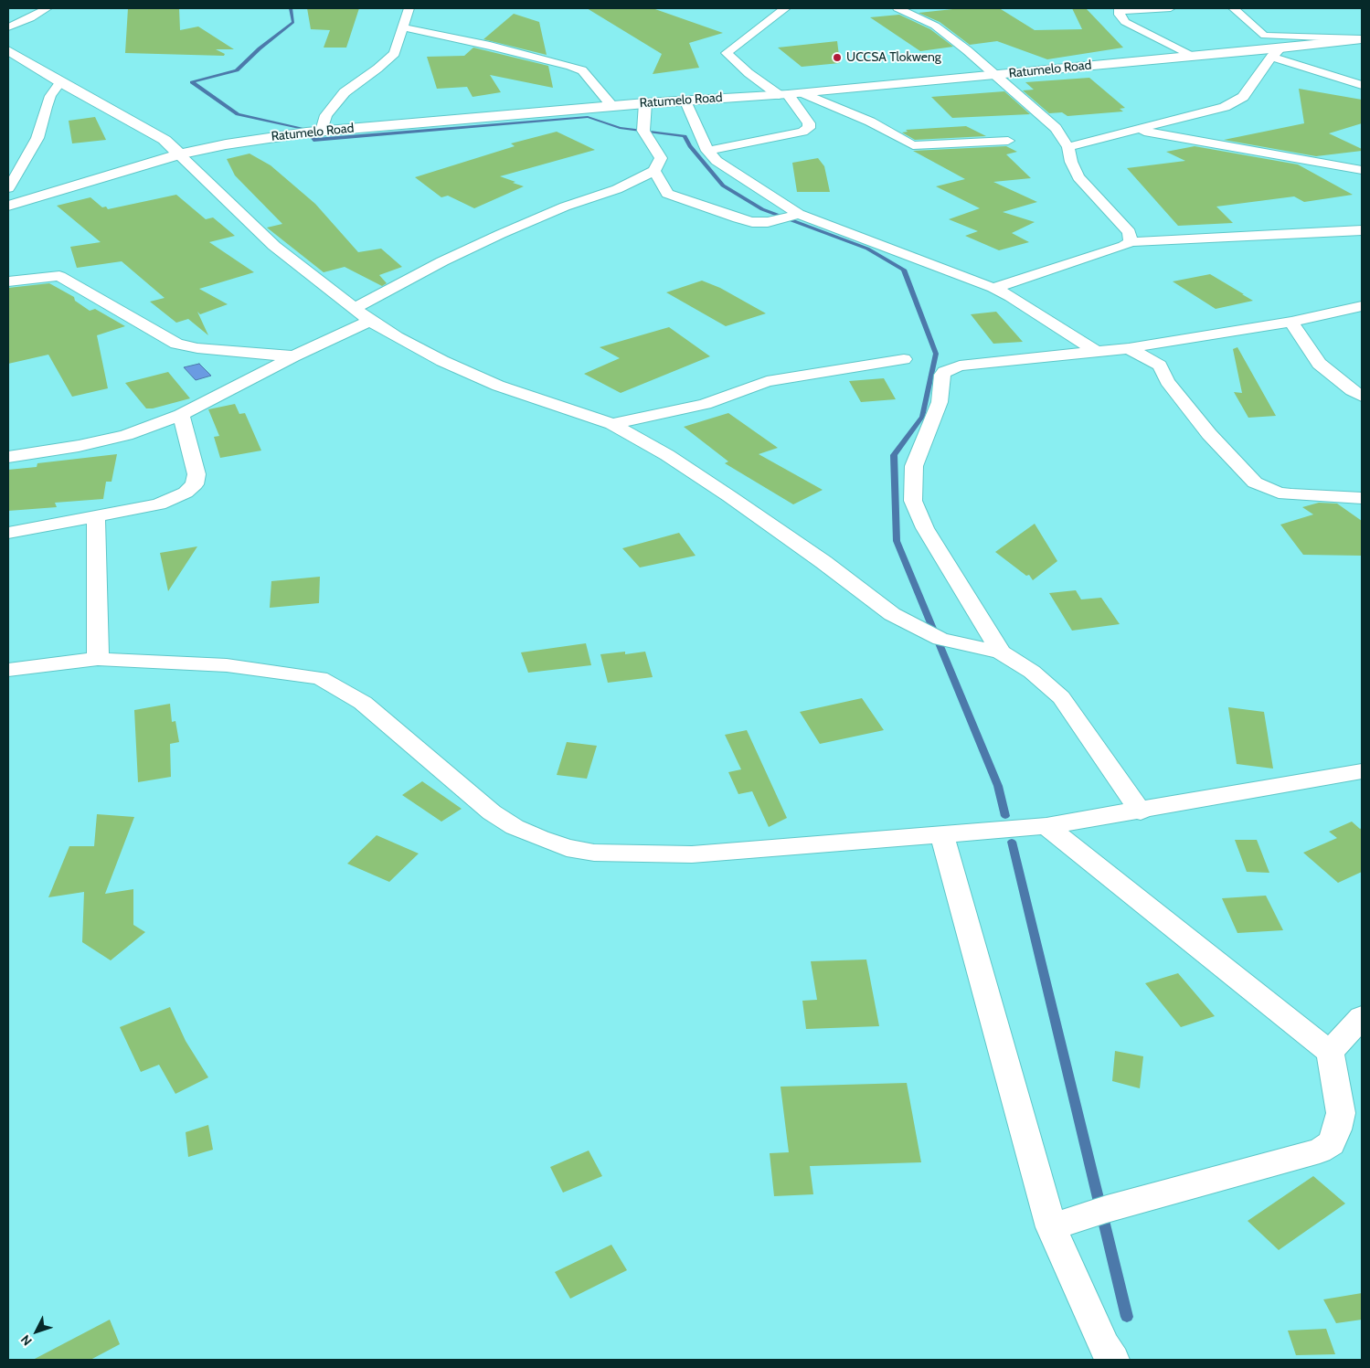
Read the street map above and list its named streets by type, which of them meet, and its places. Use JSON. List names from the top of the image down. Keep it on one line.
{"streets":{"street":["Ratumelo Road"]},"places":["UCCSA Tlokweng"],"north":"bottom left"}
